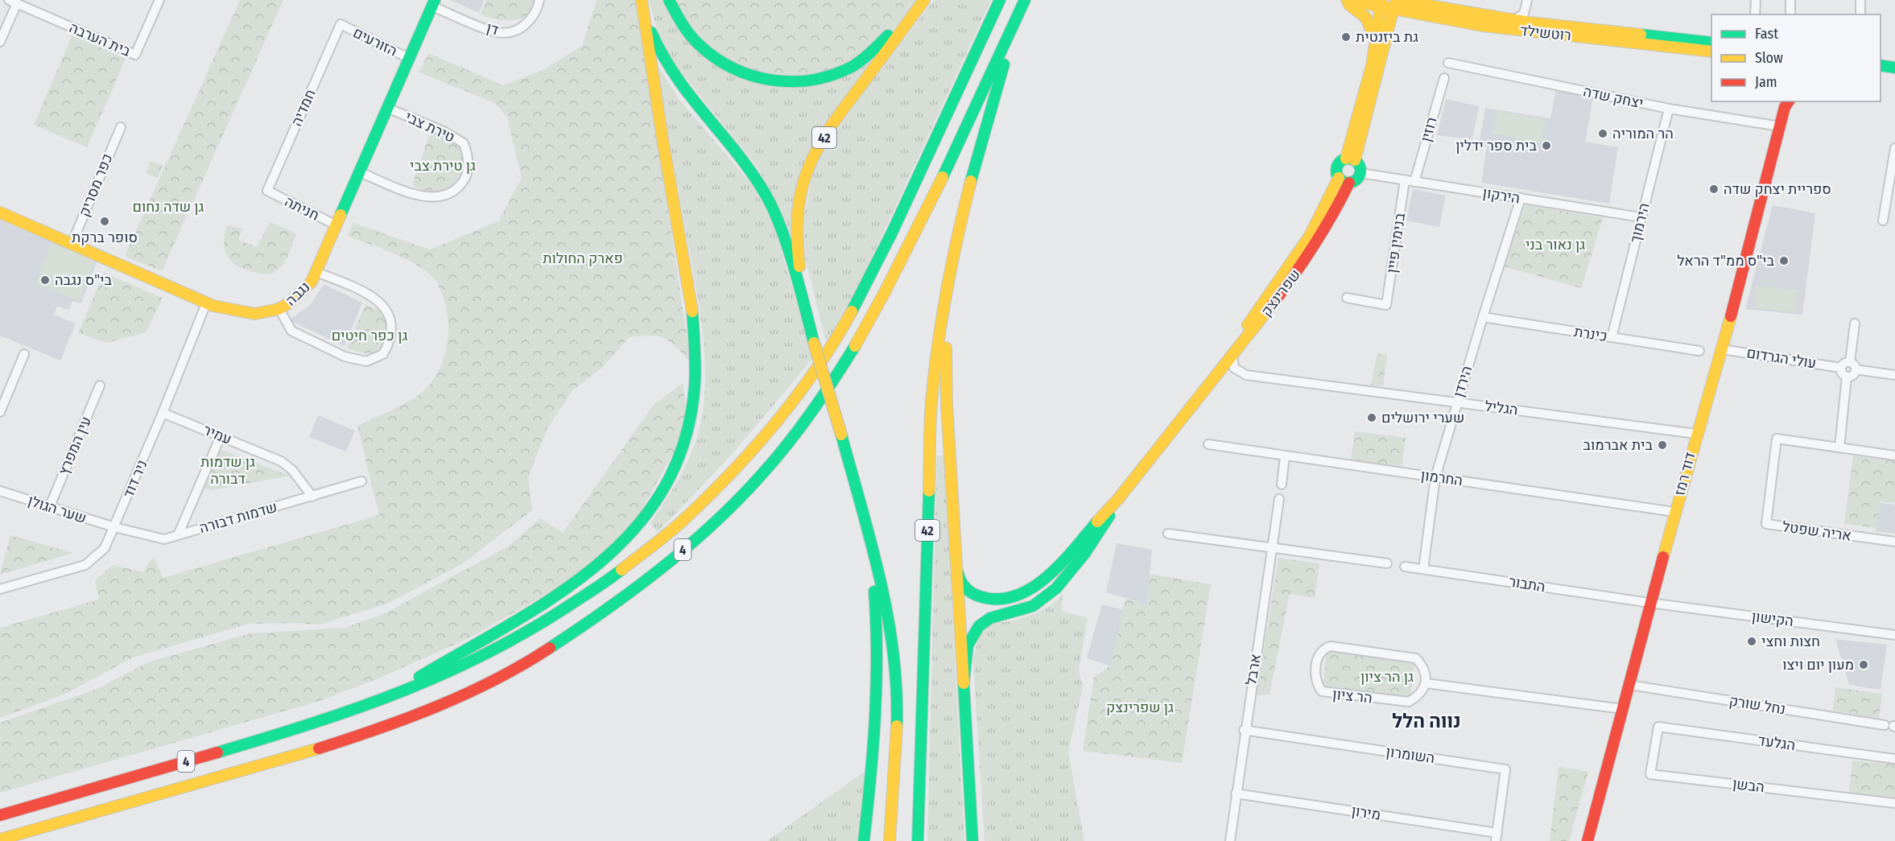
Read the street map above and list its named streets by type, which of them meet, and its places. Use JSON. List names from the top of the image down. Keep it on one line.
{"streets":{"main road":["רוטשילד","42","שפרינצק","נגבה","דוד רמז","4"],"street":["דן","בית הערבה","הזורעים","יצחק שדה","חמדיה","טירת צבי","רוזין","כפר מסריק","הירקון","חניתה","הירמוך","בנימין פיין","כינרת","עולי הגרדום","הירדן","הגליל","עמיר","עין המפרץ","החרמון","ניר דוד","שער הגולן","שדמות דבורה","אריה שפטל","התבור","הקישון","ארבל","הר ציון","נחל שורק","הגלעד","השומרון","הבשן","מירון"]},"crossings":[["דן","נגבה"],["הזורעים","חמדיה"],["הזורעים","נגבה"],["יצחק שדה","הירמוך"],["יצחק שדה","דוד רמז"],["חמדיה","חניתה"],["טירת צבי","נגבה"],["רוזין","הירקון"],["42","4"],["כפר מסריק","נגבה"],["הירקון","הירמוך"],["הירקון","בנימין פיין"],["הירקון","שפרינצק"],["הירקון","הירדן"],["חניתה","נגבה"],["הירמוך","כינרת"],["שפרינצק","הגליל"],["נגבה","ניר דוד"],["כינרת","הירדן"],["עולי הגרדום","דוד רמז"],["הירדן","הגליל"],["הירדן","החרמון"],["הירדן","התבור"],["הגליל","דוד רמז"],["עמיר","ניר דוד"],["עמיר","שדמות דבורה"],["עין המפרץ","שער הגולן"],["דוד רמז","החרמון"],["דוד רמז","התבור"],["דוד רמז","הקישון"],["דוד רמז","נחל שורק"],["ניר דוד","שער הגולן"],["ניר דוד","שדמות דבורה"],["שער הגולן","שדמות דבורה"],["התבור","הקישון"],["ארבל","השומרון"],["ארבל","מירון"],["הגלעד","הבשן"],["השומרון","מירון"]],"districts":["נווה הלל"],"parks":["גן טירת צבי","גן שדה נחום","גן נאור בני","פארק החולות","גן כפר חיטים","גן שדמות דבורה","גן הר ציון","גן שפרינצק"],"places":["גת ביזנטית","הר המוריה","בית ספר ידלין","ספריית יצחק שדה","סופר ברקת","בי\"ס ממ\"ד הראל","בי\"ס נגבה","שערי ירושלים","בית אברמוב","חצות וחצי","מעון יום ויצו"],"legend":["Fast","Slow","Jam"]}
